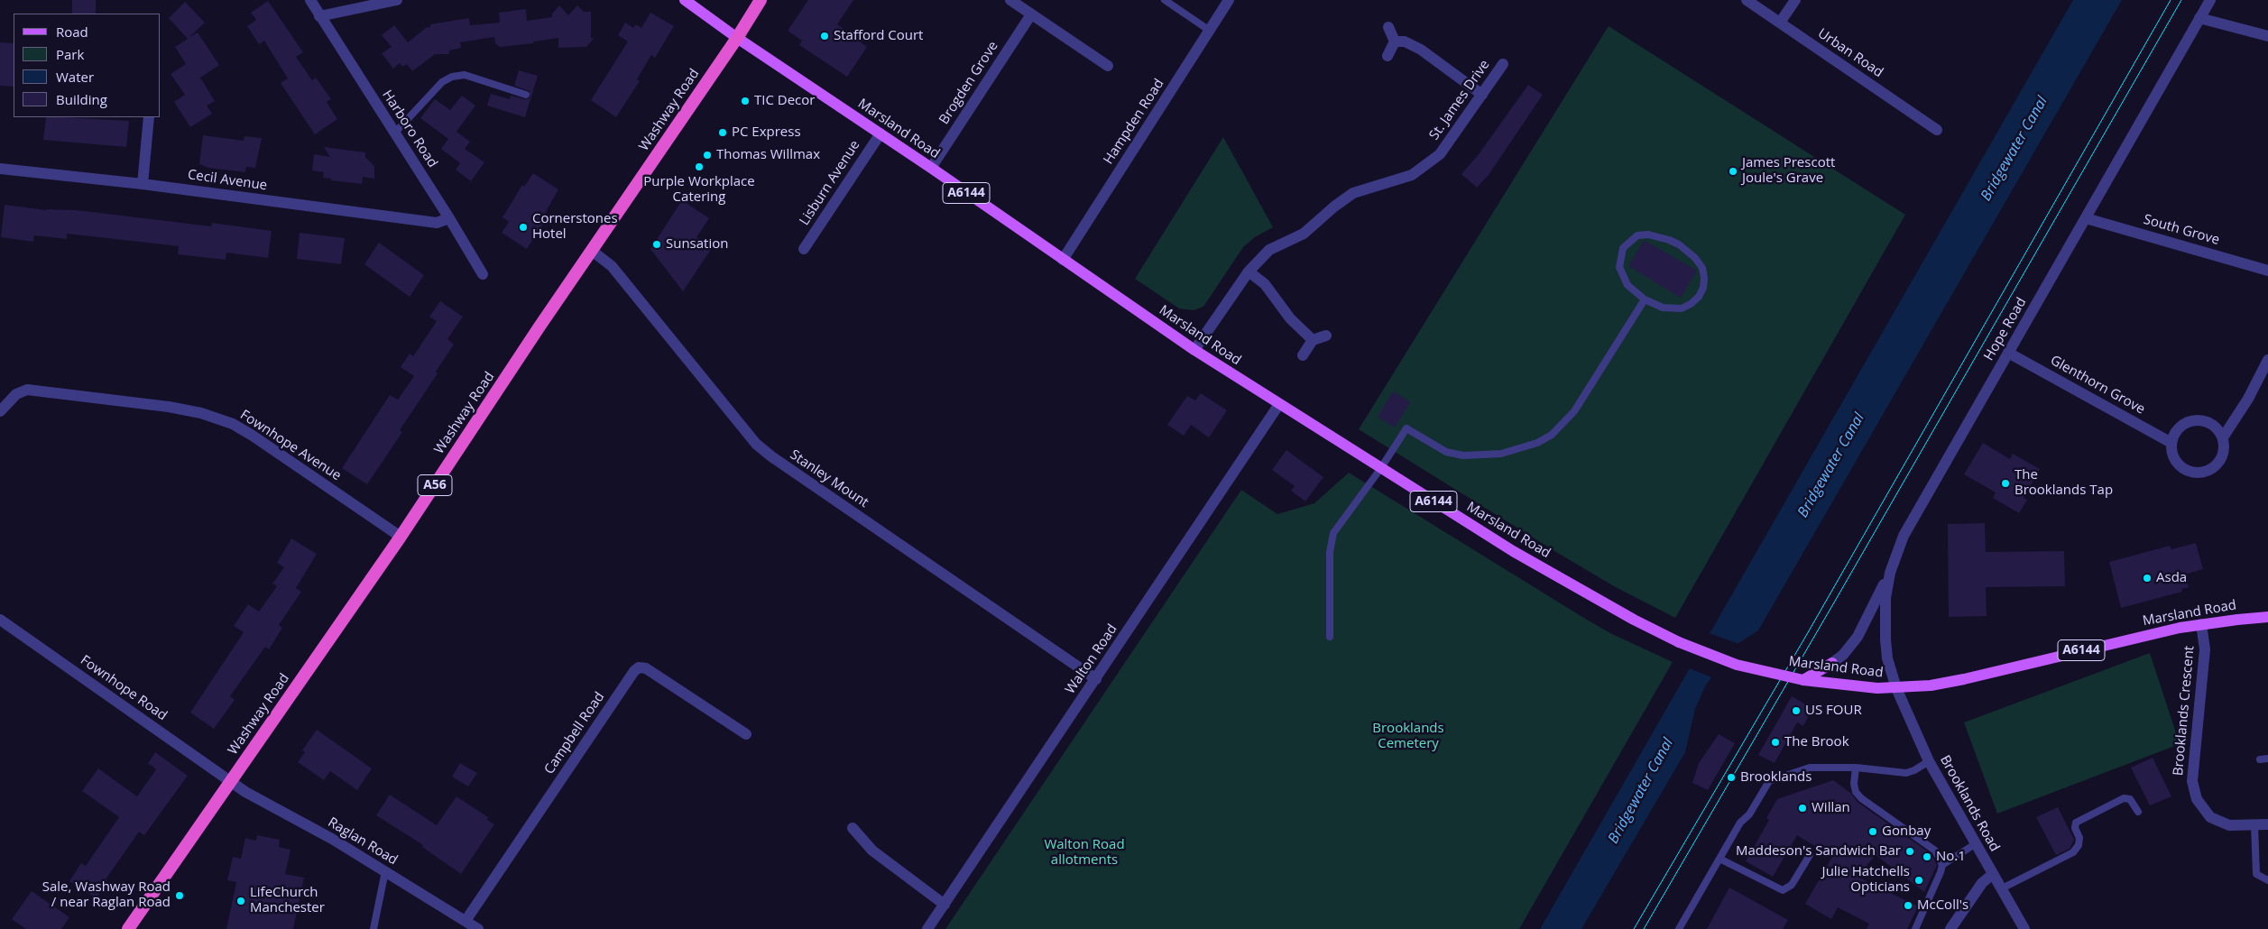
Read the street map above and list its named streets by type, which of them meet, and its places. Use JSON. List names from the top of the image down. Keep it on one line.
{"streets":{"highway":["Washway Road","A56"],"main road":["Marsland Road","A6144"],"street":["Urban Road","Brogden Grove","St. James Drive","Hampden Road","Harboro Road","Cecil Avenue","Lisburn Avenue","South Grove","Hope Road","Glenthorn Grove","Fownhope Avenue","Stanley Mount","Walton Road","Fownhope Road","Brooklands Crescent","Campbell Road","Brooklands Road","Raglan Road"]},"crossings":[["Brogden Grove","Marsland Road"],["St. James Drive","Marsland Road"],["Washway Road","Marsland Road"],["Washway Road","A6144"],["Washway Road","Fownhope Avenue"],["Washway Road","Stanley Mount"],["Washway Road","Fownhope Road"],["Washway Road","Raglan Road"],["Hampden Road","Marsland Road"],["Harboro Road","Cecil Avenue"],["Marsland Road","Lisburn Avenue"],["Marsland Road","A6144"],["Marsland Road","Hope Road"],["Marsland Road","Walton Road"],["Marsland Road","Brooklands Crescent"],["Marsland Road","Brooklands Road"],["South Grove","Hope Road"],["Hope Road","Glenthorn Grove"],["Hope Road","Brooklands Road"],["Stanley Mount","Walton Road"],["Fownhope Road","Raglan Road"],["Campbell Road","Raglan Road"]],"water":["Bridgewater Canal"],"parks":["Brooklands Cemetery","Walton Road allotments"],"places":["Stafford Court","TIC Decor","PC Express","Thomas Willmax","Purple Workplace Catering","James Prescott Joule's Grave","Cornerstones Hotel","Sunsation","The Brooklands Tap","Asda","US FOUR","The Brook","Brooklands","Willan","Gonbay","Maddeson's Sandwich Bar","No.1","Julie Hatchells Opticians","Sale, Washway Road / near Raglan Road","LifeChurch Manchester","McColl's"],"legend":["Road","Park","Water","Building"]}
